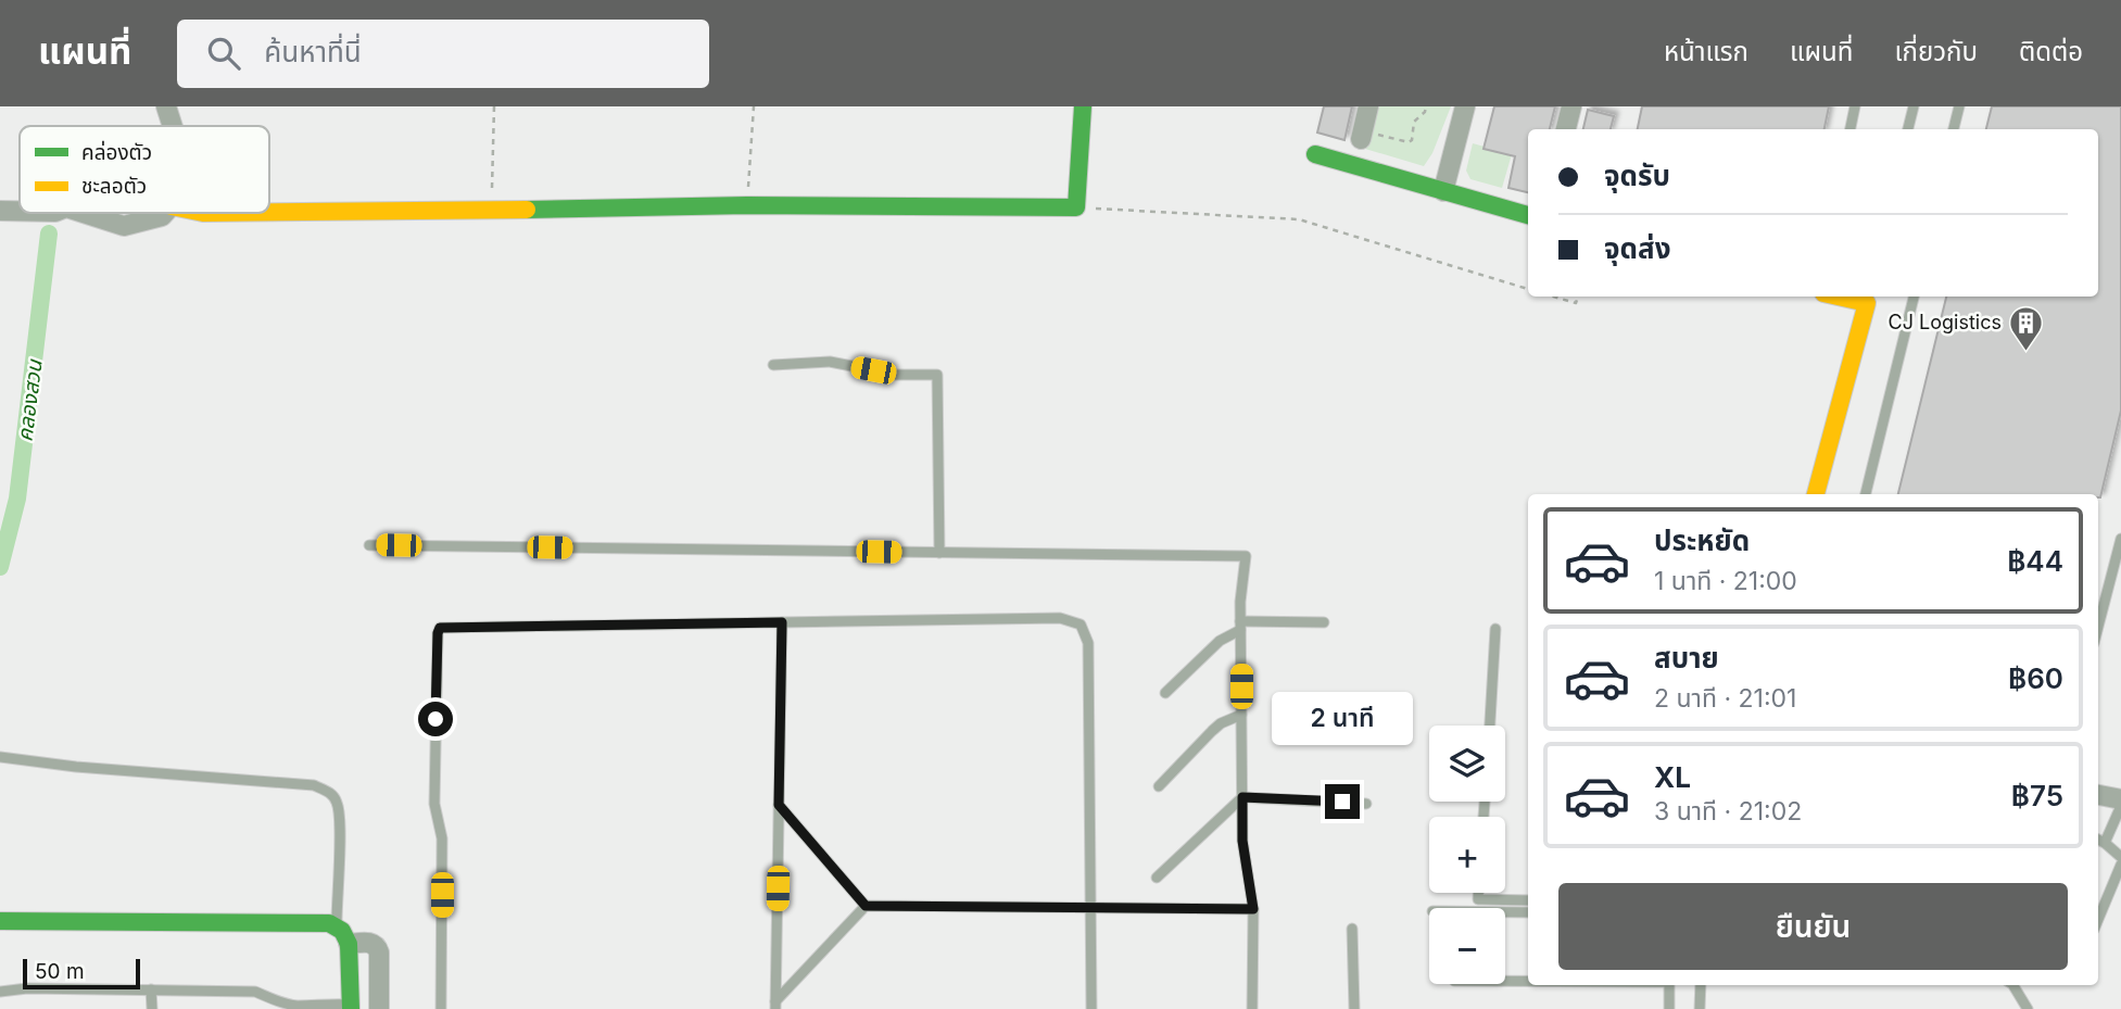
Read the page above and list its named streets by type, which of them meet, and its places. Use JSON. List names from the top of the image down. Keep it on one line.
{"water":["คลองสวน"],"places":{"building":["CJ Logistics"]},"legend":["คล่องตัว","ชะลอตัว"],"scale_bar":"50 m","page":{"header":"แผนที่","search":"ค้นหาที่นี่","nav":["หน้าแรก","แผนที่","เกี่ยวกับ","ติดต่อ"],"banner":["จุดรับ","จุดส่ง"],"list":[{"name":"ประหยัด","note":"1 นาที · 21:00","value":"฿44"},{"name":"สบาย","note":"2 นาที · 21:01","value":"฿60"},{"name":"XL","note":"3 นาที · 21:02","value":"฿75"}],"bubble":"2 นาที","map_buttons":["+","−"],"buttons":"ยืนยัน","scale":"50 m"}}
